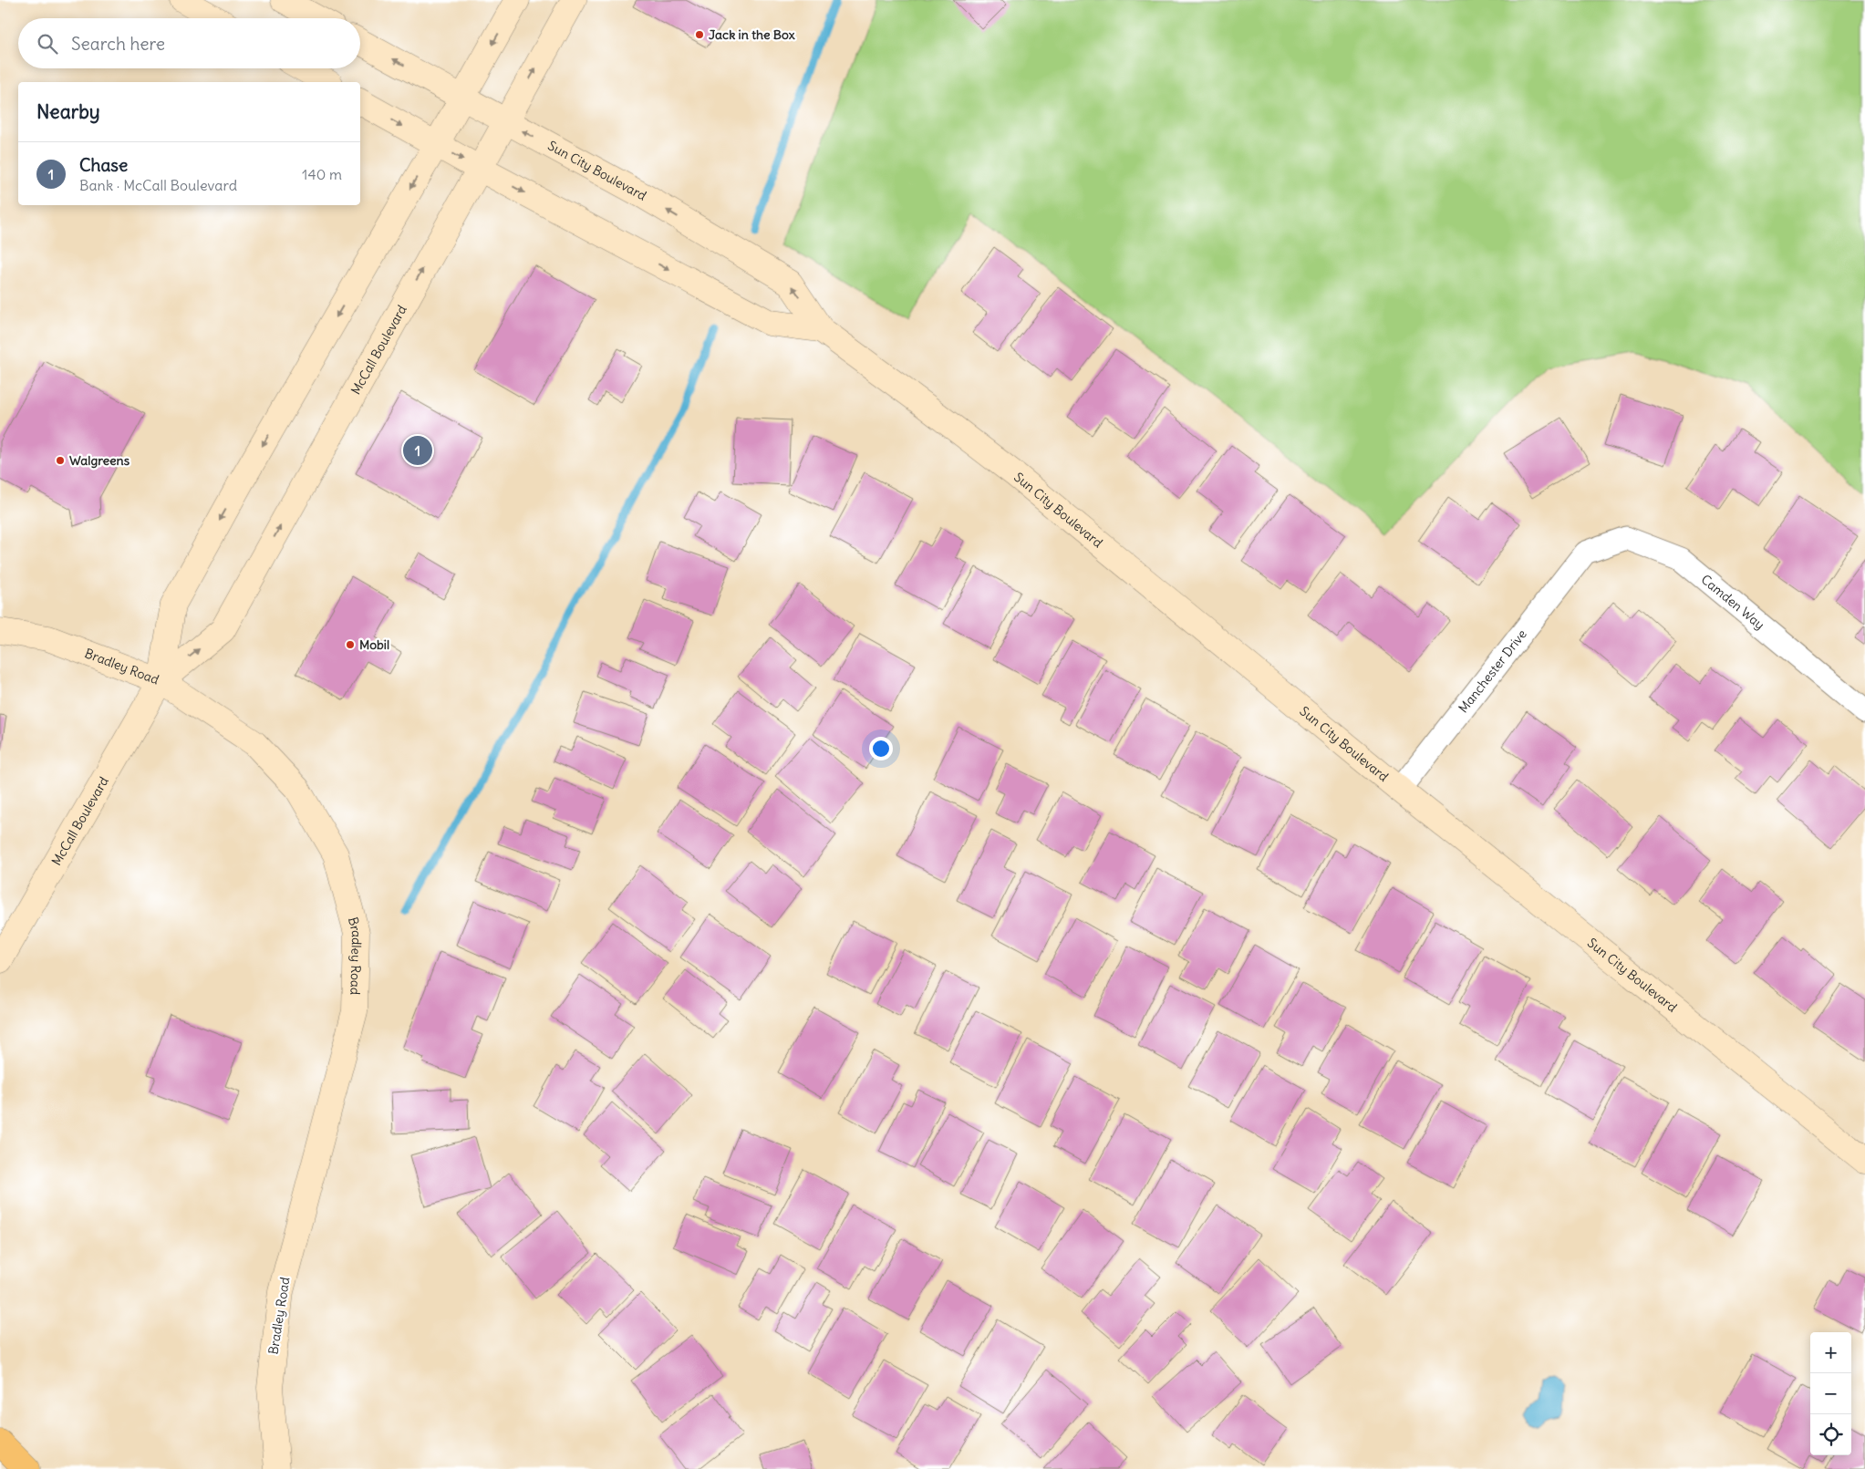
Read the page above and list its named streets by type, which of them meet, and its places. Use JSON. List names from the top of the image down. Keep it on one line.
{"streets":{"street":["Sun City Boulevard","McCall Boulevard","Camden Way","Bradley Road","Manchester Drive"]},"crossings":[["Sun City Boulevard","McCall Boulevard"],["Sun City Boulevard","Manchester Drive"],["McCall Boulevard","Bradley Road"],["Camden Way","Manchester Drive"]],"places":["Jack in the Box","Walgreens","Mobil"],"page":{"search":"Search here","heading":"Nearby","list":[{"mark":"1","name":"Chase","note":"Bank · McCall Boulevard","value":"140 m"}],"pins":"1","map_buttons":["+","−"]}}
